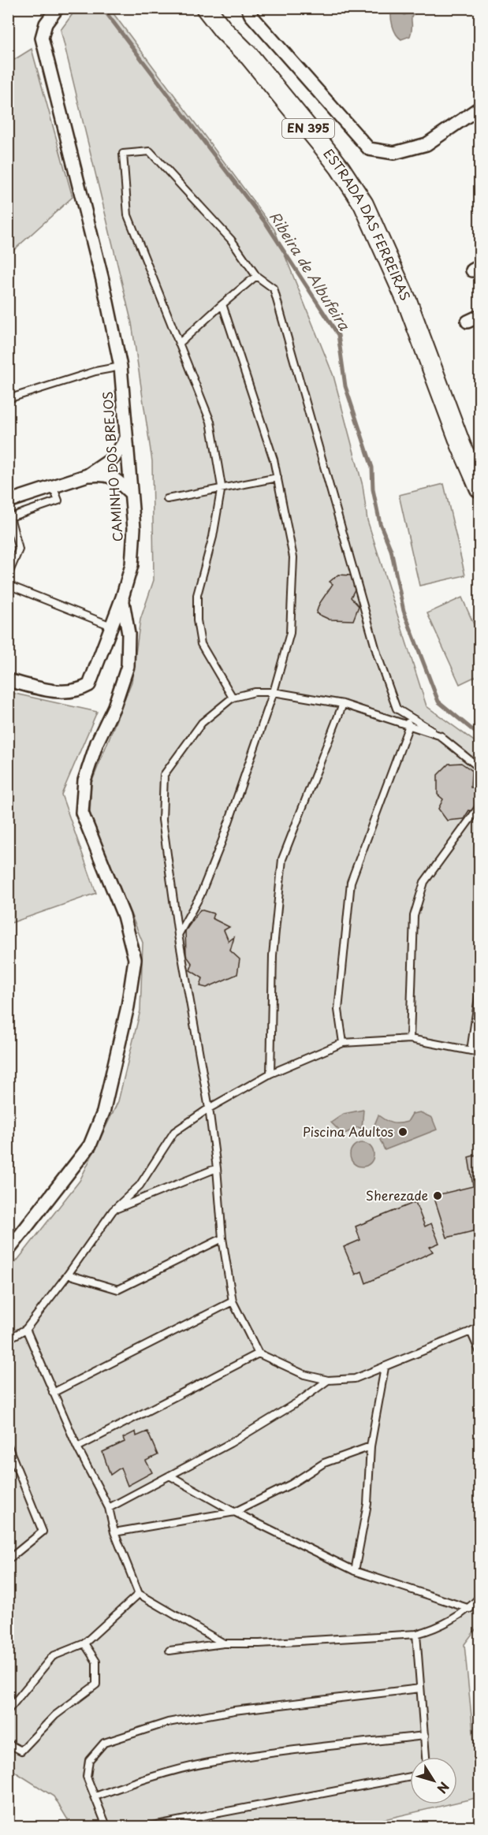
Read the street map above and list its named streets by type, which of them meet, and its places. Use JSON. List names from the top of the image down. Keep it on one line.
{"streets":{"main road":["EN 395","ESTRADA DAS FERREIRAS"],"street":["CAMINHO DOS BREJOS"]},"crossings":[["EN 395","ESTRADA DAS FERREIRAS"]],"water":["Ribeira de Albufeira"],"places":["Piscina Adultos","Sherezade"],"north":"bottom right"}
